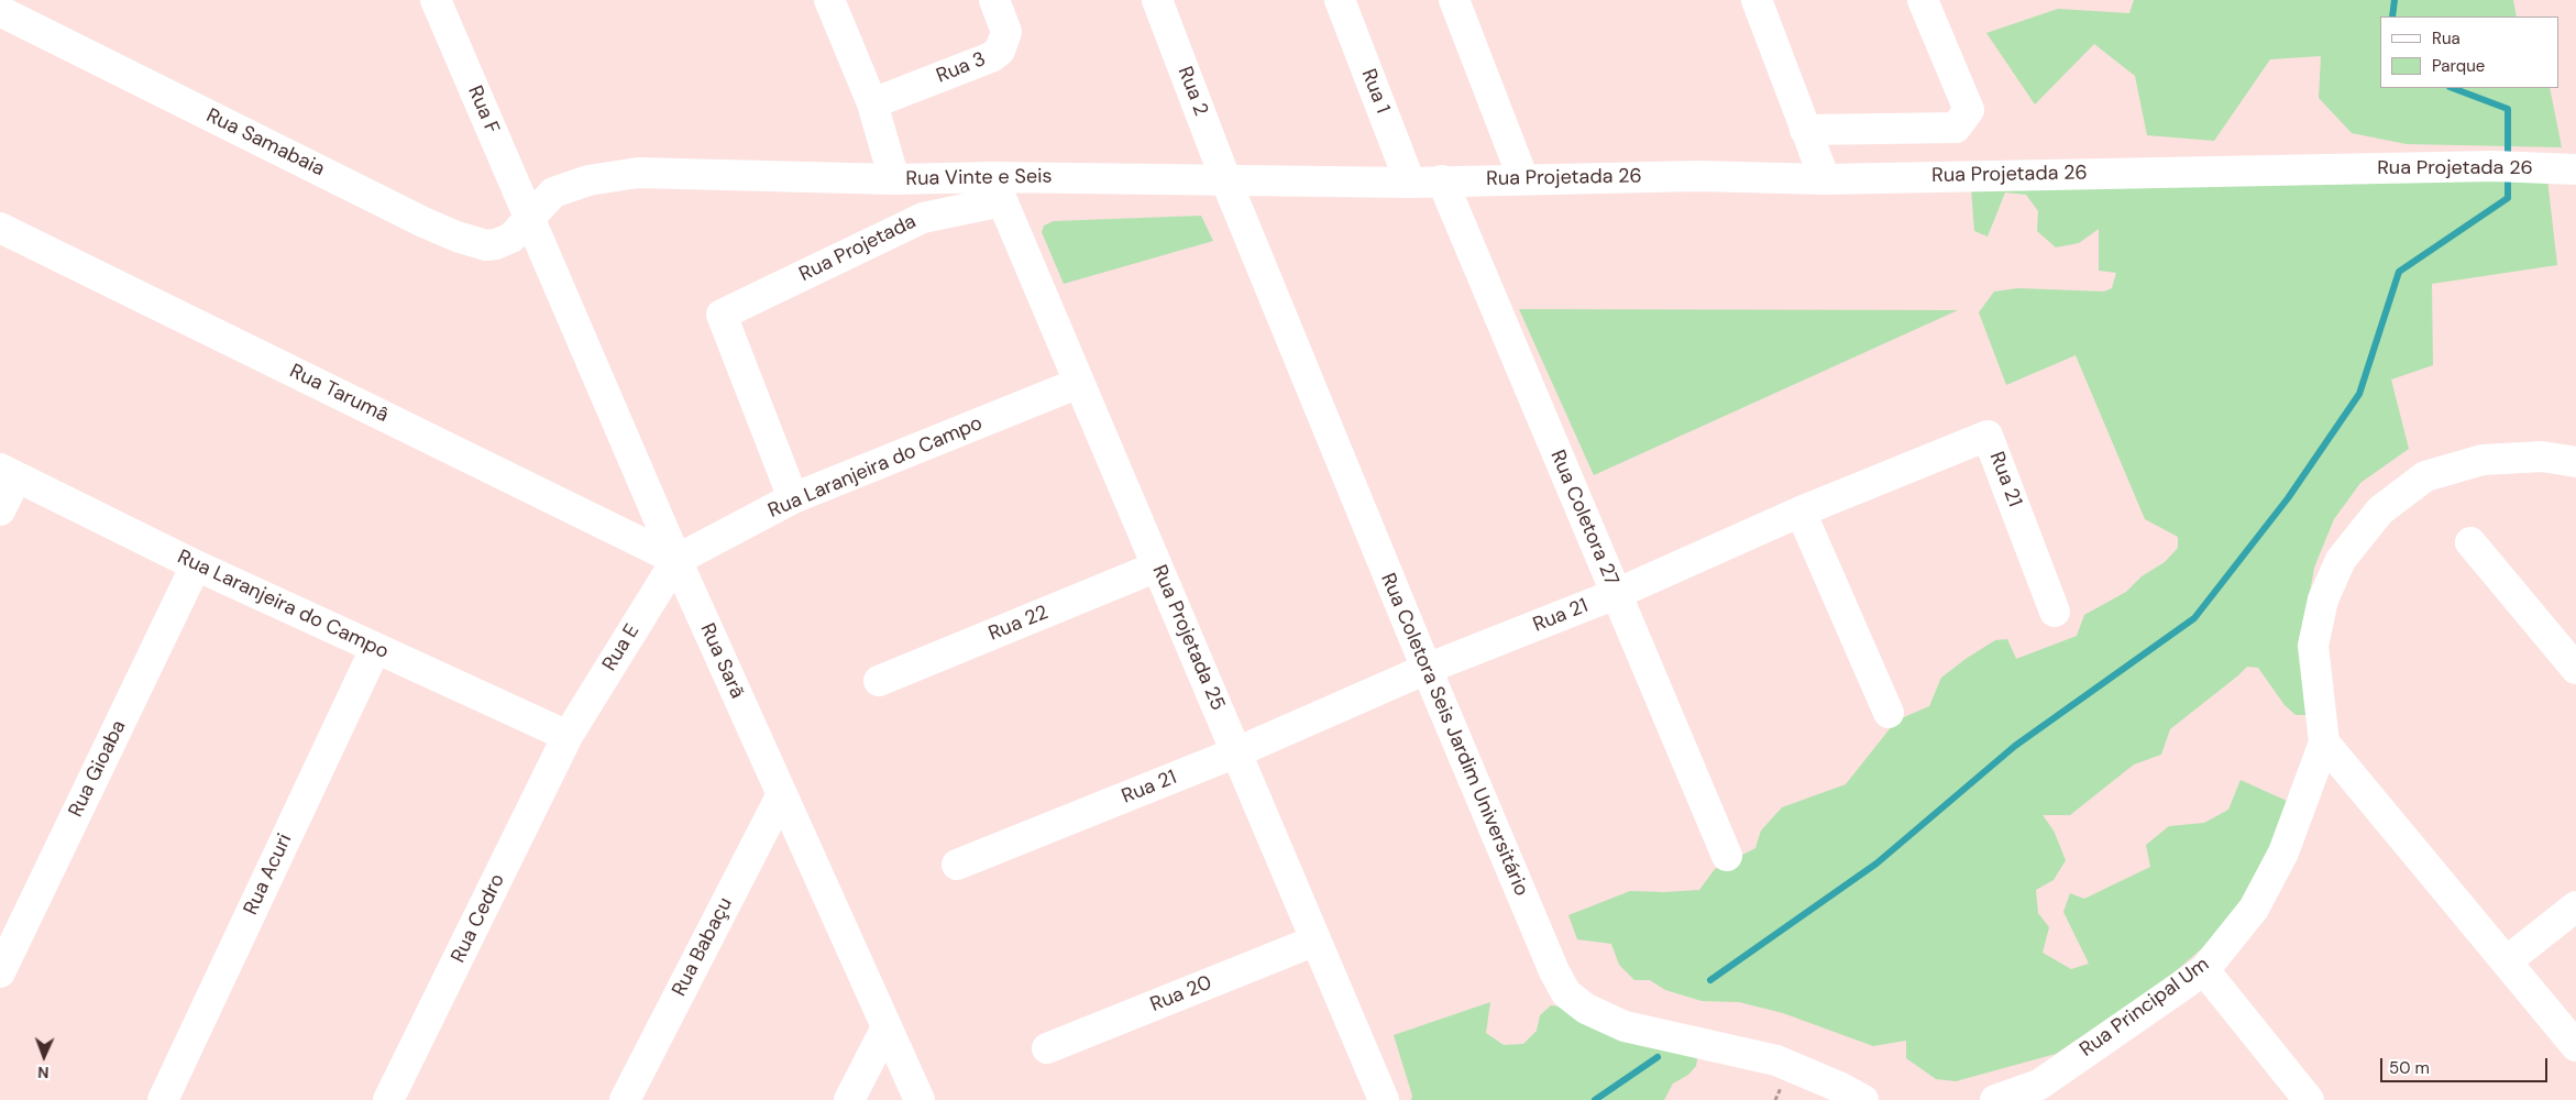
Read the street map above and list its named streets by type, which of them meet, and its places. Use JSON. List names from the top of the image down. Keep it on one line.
{"streets":{"street":["Rua 3","Rua 2","Rua 1","Rua F","Rua Samabaia","Rua Projetada 26","Rua Vinte e Seis","Rua Projetada","Rua Tarumâ","Rua Laranjeira do Campo","Rua 21","Rua Coletora 27","Rua 22","Rua Projetada 25","Rua E","Rua Sarã","Rua Coletora Seis Jardim Universitário","Rua Gioaba","Rua Acuri","Rua Cedro","Rua Babaçu","Rua 20","Rua Principal Um"]},"crossings":[["Rua 2","Rua Vinte e Seis"],["Rua 2","Rua Coletora Seis Jardim Universitário"],["Rua 1","Rua Vinte e Seis"],["Rua F","Rua Samabaia"],["Rua F","Rua Vinte e Seis"],["Rua F","Rua Sarã"],["Rua Samabaia","Rua Vinte e Seis"],["Rua Samabaia","Rua Sarã"],["Rua Projetada 26","Rua Vinte e Seis"],["Rua Projetada 26","Rua Coletora 27"],["Rua Vinte e Seis","Rua Projetada"],["Rua Vinte e Seis","Rua Coletora 27"],["Rua Vinte e Seis","Rua Projetada 25"],["Rua Vinte e Seis","Rua Sarã"],["Rua Vinte e Seis","Rua Coletora Seis Jardim Universitário"],["Rua Projetada","Rua Laranjeira do Campo"],["Rua Projetada","Rua Projetada 25"],["Rua Tarumâ","Rua Laranjeira do Campo"],["Rua Tarumâ","Rua E"],["Rua Tarumâ","Rua Sarã"],["Rua Laranjeira do Campo","Rua Projetada 25"],["Rua Laranjeira do Campo","Rua E"],["Rua Laranjeira do Campo","Rua Sarã"],["Rua Laranjeira do Campo","Rua Gioaba"],["Rua Laranjeira do Campo","Rua Acuri"],["Rua Laranjeira do Campo","Rua Cedro"],["Rua 21","Rua Coletora 27"],["Rua 21","Rua Projetada 25"],["Rua 21","Rua Coletora Seis Jardim Universitário"],["Rua 22","Rua Projetada 25"],["Rua Projetada 25","Rua 20"],["Rua E","Rua Sarã"],["Rua E","Rua Cedro"],["Rua Sarã","Rua Babaçu"]],"legend":["Rua","Parque"],"scale_bar":"50 m","north":"bottom"}
